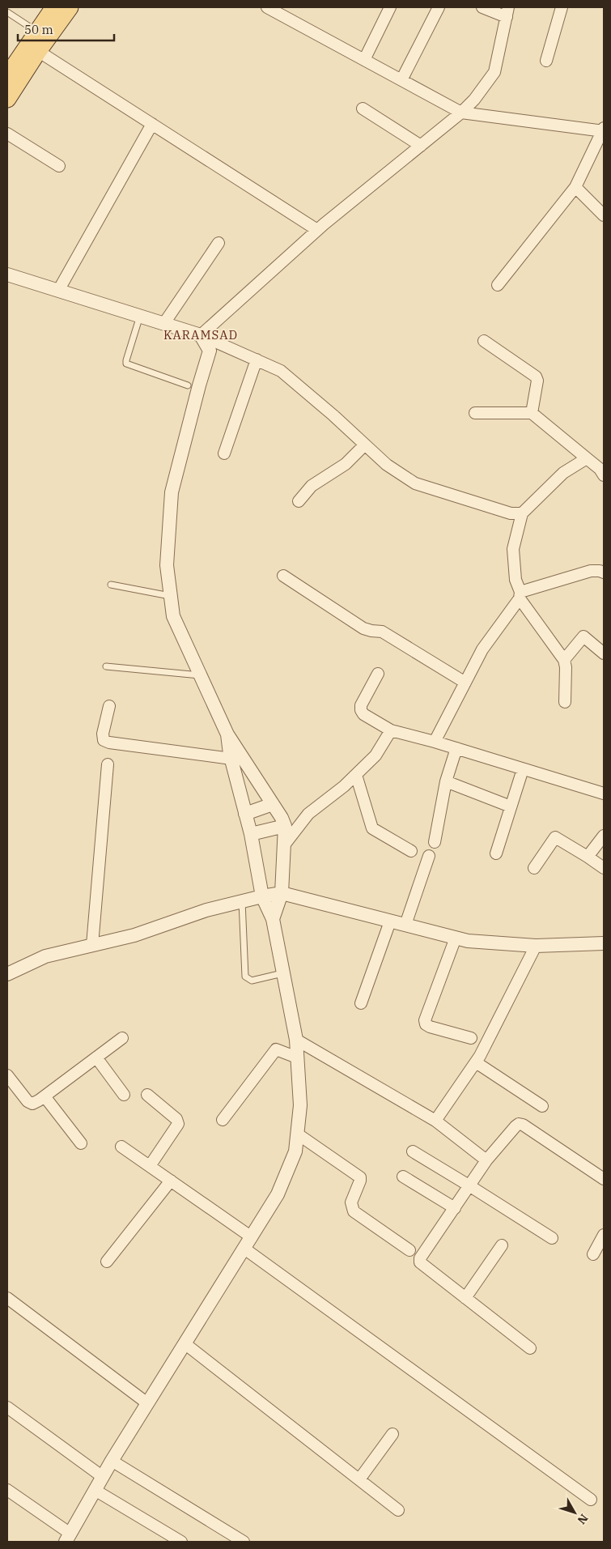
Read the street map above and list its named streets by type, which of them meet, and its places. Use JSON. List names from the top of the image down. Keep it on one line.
{"districts":["KARAMSAD"],"scale_bar":"50 m","north":"bottom right"}
